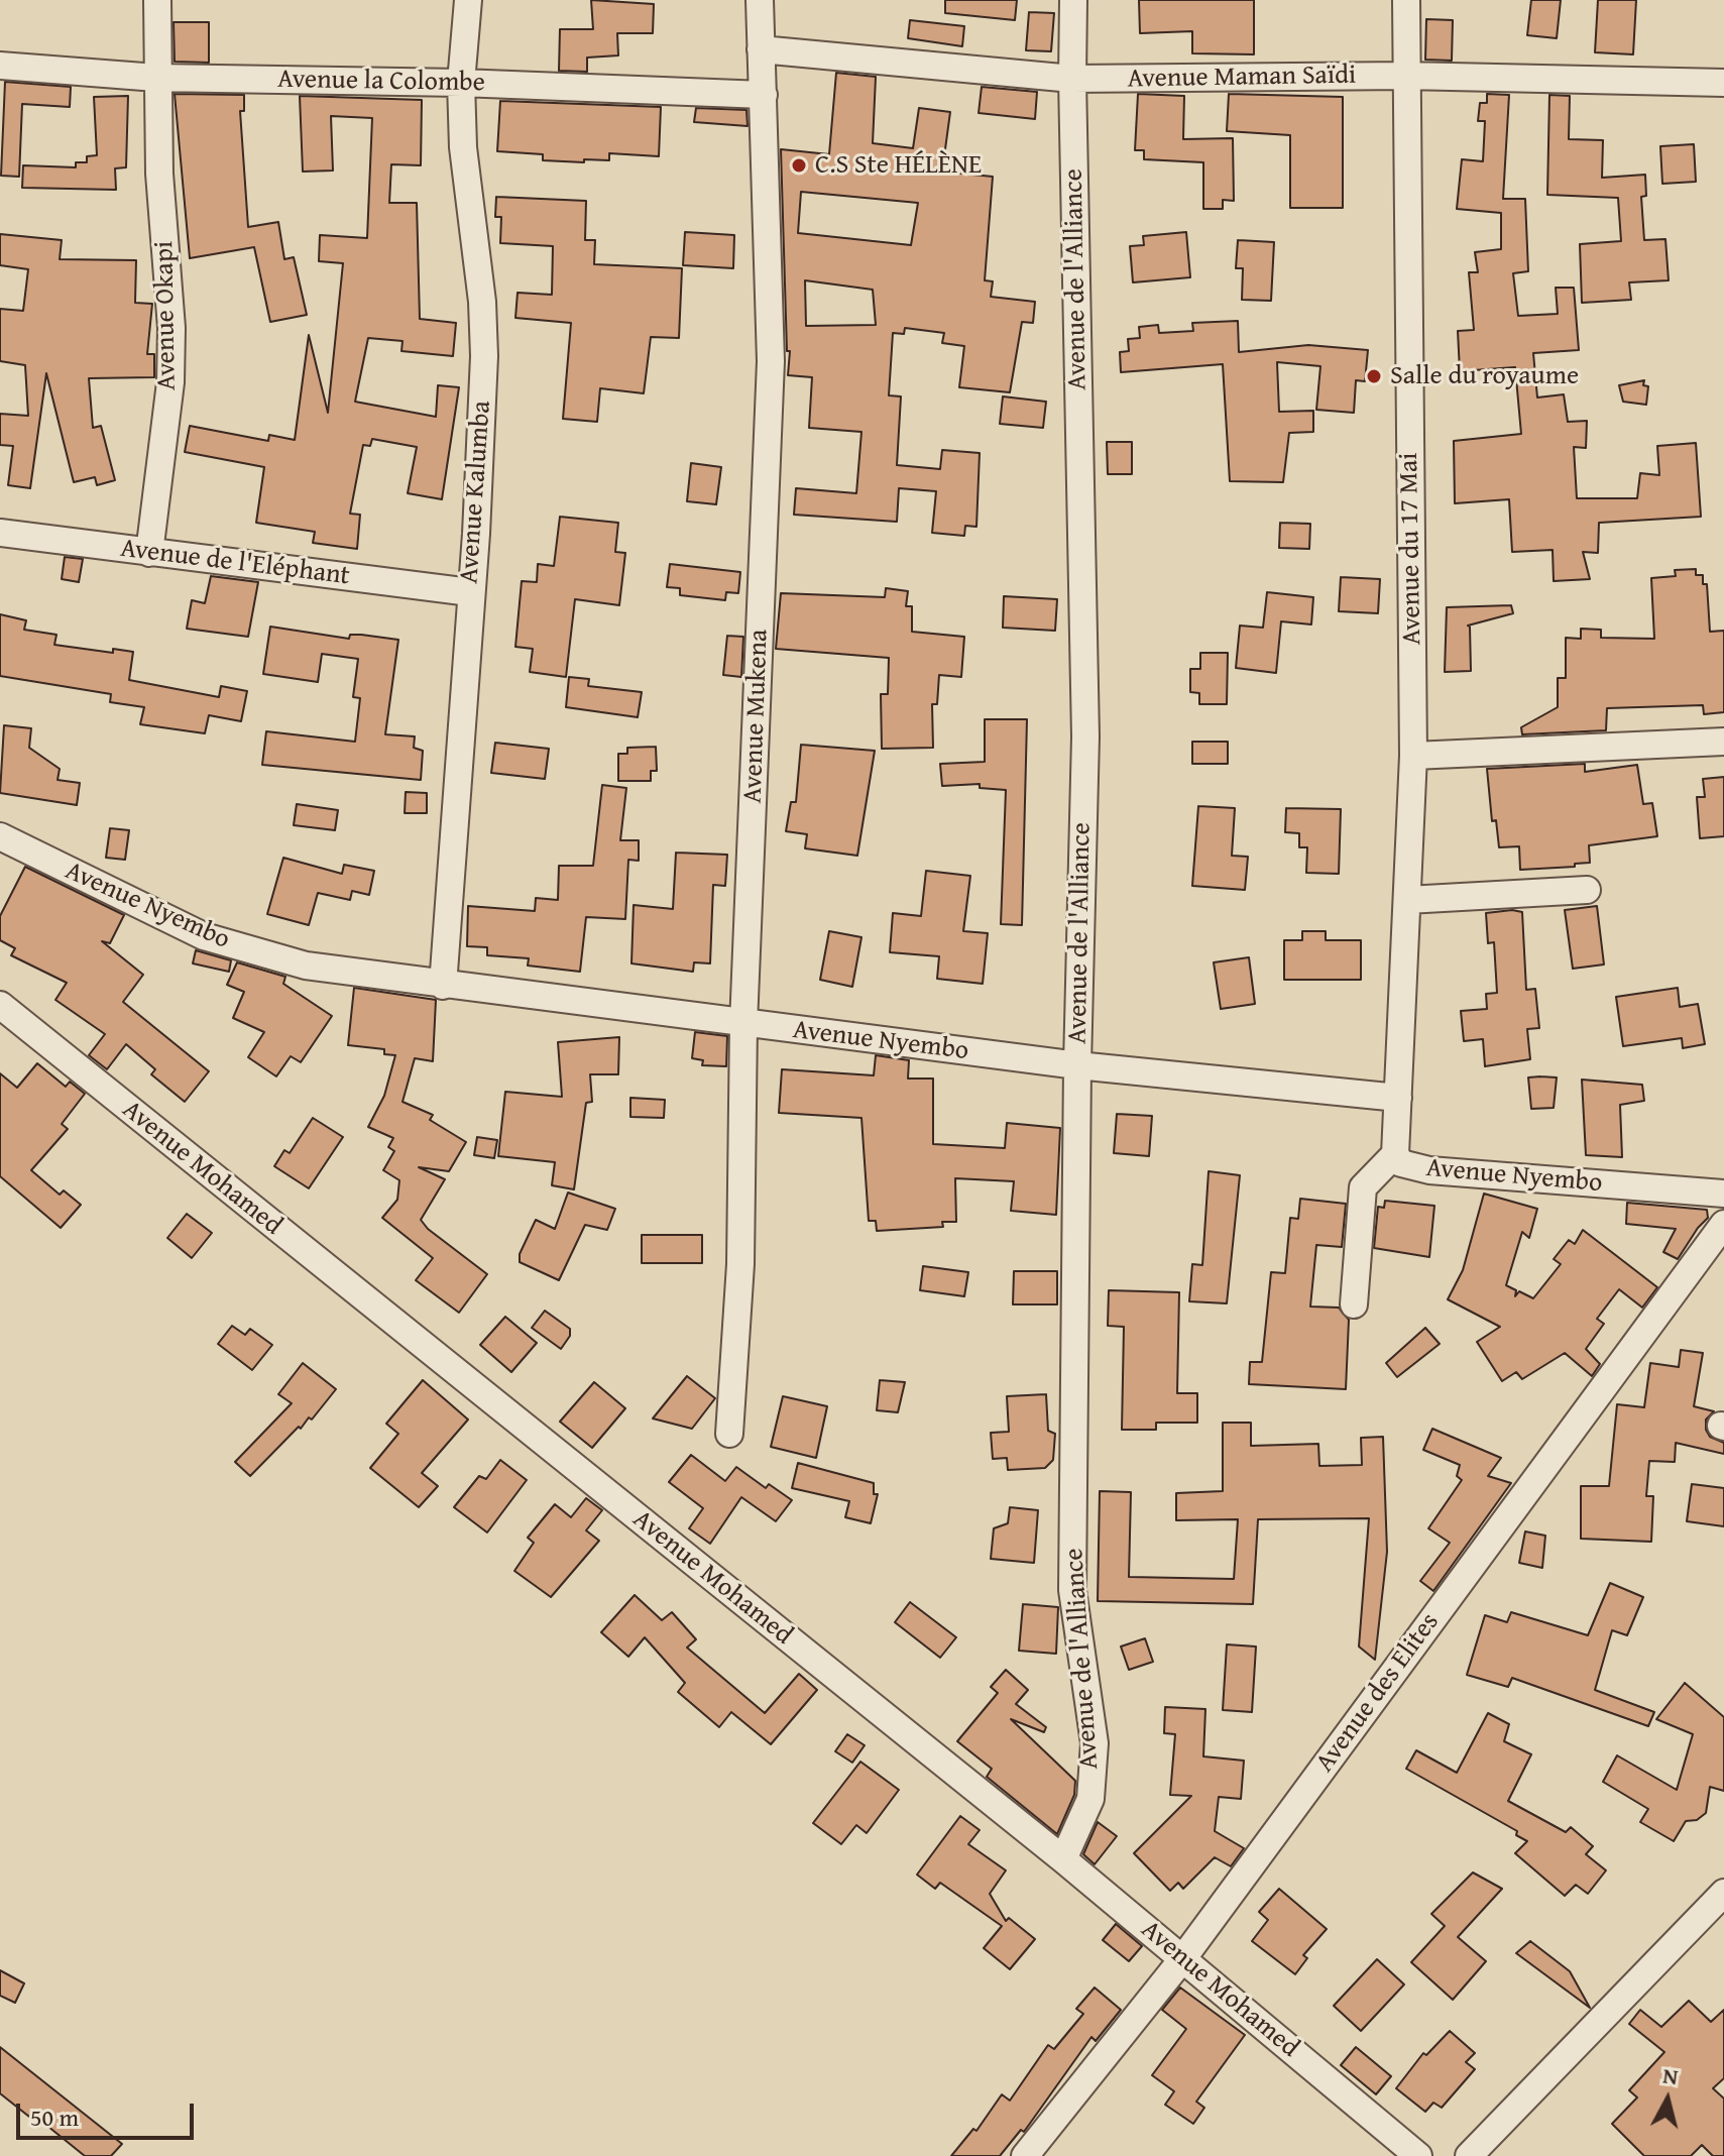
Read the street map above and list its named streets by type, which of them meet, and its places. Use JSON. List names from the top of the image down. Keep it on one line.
{"streets":{"street":["Avenue Maman Saïdi","Avenue la Colombe","Avenue de l'Alliance","Avenue Okapi","Avenue Kalumba","Avenue du 17 Mai","Avenue de l'Eléphant","Avenue Mukena","Avenue Nyembo","Avenue Mohamed","Avenue des Elites"]},"crossings":[["Avenue Maman Saïdi","Avenue de l'Alliance"],["Avenue Maman Saïdi","Avenue du 17 Mai"],["Avenue Maman Saïdi","Avenue Mukena"],["Avenue la Colombe","Avenue Okapi"],["Avenue la Colombe","Avenue Kalumba"],["Avenue la Colombe","Avenue Mukena"],["Avenue de l'Alliance","Avenue Nyembo"],["Avenue de l'Alliance","Avenue Mohamed"],["Avenue Okapi","Avenue de l'Eléphant"],["Avenue Kalumba","Avenue de l'Eléphant"],["Avenue Kalumba","Avenue Nyembo"],["Avenue du 17 Mai","Avenue Nyembo"],["Avenue Mukena","Avenue Nyembo"],["Avenue Mohamed","Avenue des Elites"]],"places":["C.S Ste HÉLÈNE","Salle du royaume"],"scale_bar":"50 m","north":"top"}
